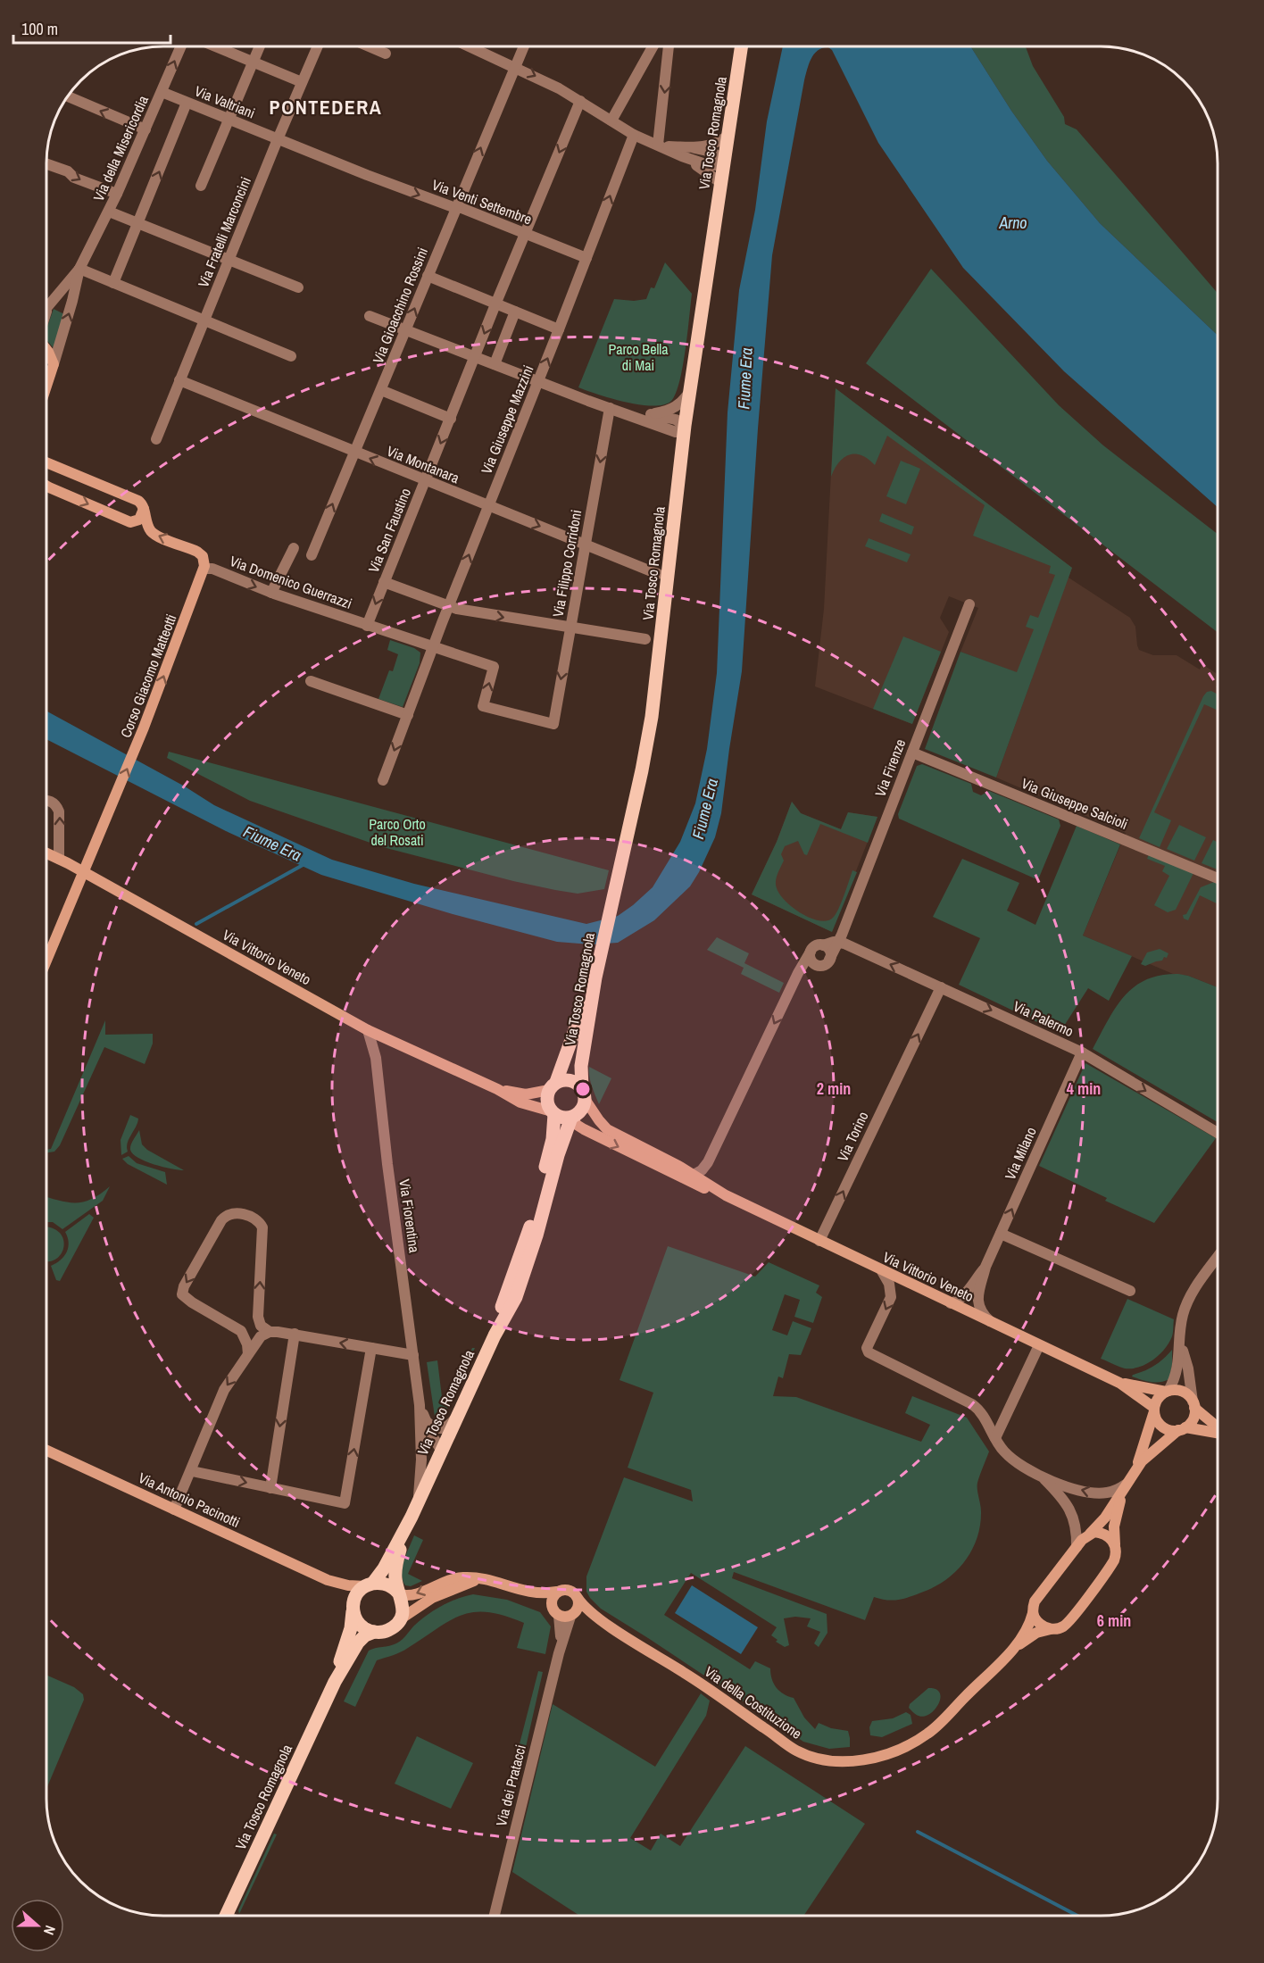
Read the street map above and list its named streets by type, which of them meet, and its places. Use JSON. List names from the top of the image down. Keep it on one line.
{"streets":{"main road":["Via Tosco Romagnola"],"street":["Via Valtriani","Via della Misericordia","Via Venti Settembre","Via Fratelli Marconcini","Via Gioacchino Rossini","Via Giuseppe Mazzini","Via Montanara","Via San Faustino","Via Filippo Corridoni","Via Domenico Guerrazzi","Corso Giacomo Matteotti","Via Firenze","Via Giuseppe Salcioli","Via Vittorio Veneto","Via Palermo","Via Torino","Via Milano","Via Fiorentina","Via Antonio Pacinotti","Via della Costituzione","Via dei Pratacci"]},"crossings":[["Via Valtriani","Via della Misericordia"],["Via Valtriani","Via Venti Settembre"],["Via Valtriani","Via Fratelli Marconcini"],["Via Tosco Romagnola","Via Vittorio Veneto"],["Via Tosco Romagnola","Via Fiorentina"],["Via Tosco Romagnola","Via Antonio Pacinotti"],["Via Tosco Romagnola","Via della Costituzione"],["Via Venti Settembre","Via Gioacchino Rossini"],["Via Venti Settembre","Via Giuseppe Mazzini"],["Via Fratelli Marconcini","Via Montanara"],["Via Gioacchino Rossini","Via Montanara"],["Via Giuseppe Mazzini","Via Montanara"],["Via Giuseppe Mazzini","Via Domenico Guerrazzi"],["Via Montanara","Via San Faustino"],["Via Montanara","Via Filippo Corridoni"],["Via San Faustino","Via Domenico Guerrazzi"],["Via Filippo Corridoni","Via Domenico Guerrazzi"],["Via Domenico Guerrazzi","Corso Giacomo Matteotti"],["Corso Giacomo Matteotti","Via Vittorio Veneto"],["Via Firenze","Via Giuseppe Salcioli"],["Via Firenze","Via Palermo"],["Via Vittorio Veneto","Via Torino"],["Via Vittorio Veneto","Via Milano"],["Via Vittorio Veneto","Via Fiorentina"],["Via Vittorio Veneto","Via della Costituzione"],["Via Palermo","Via Torino"],["Via Palermo","Via Milano"],["Via Antonio Pacinotti","Via della Costituzione"],["Via della Costituzione","Via dei Pratacci"]],"one_way":["Via Venti Settembre","Via Filippo Corridoni","Corso Giacomo Matteotti","Via Torino","Via Milano"],"districts":["PONTEDERA"],"water":["Arno","Fiume Era"],"parks":["Parco Bella di Mai","Parco Orto del Rosati"],"scale_bar":"100 m","north":"right","rings":["2 min","4 min","6 min"]}
